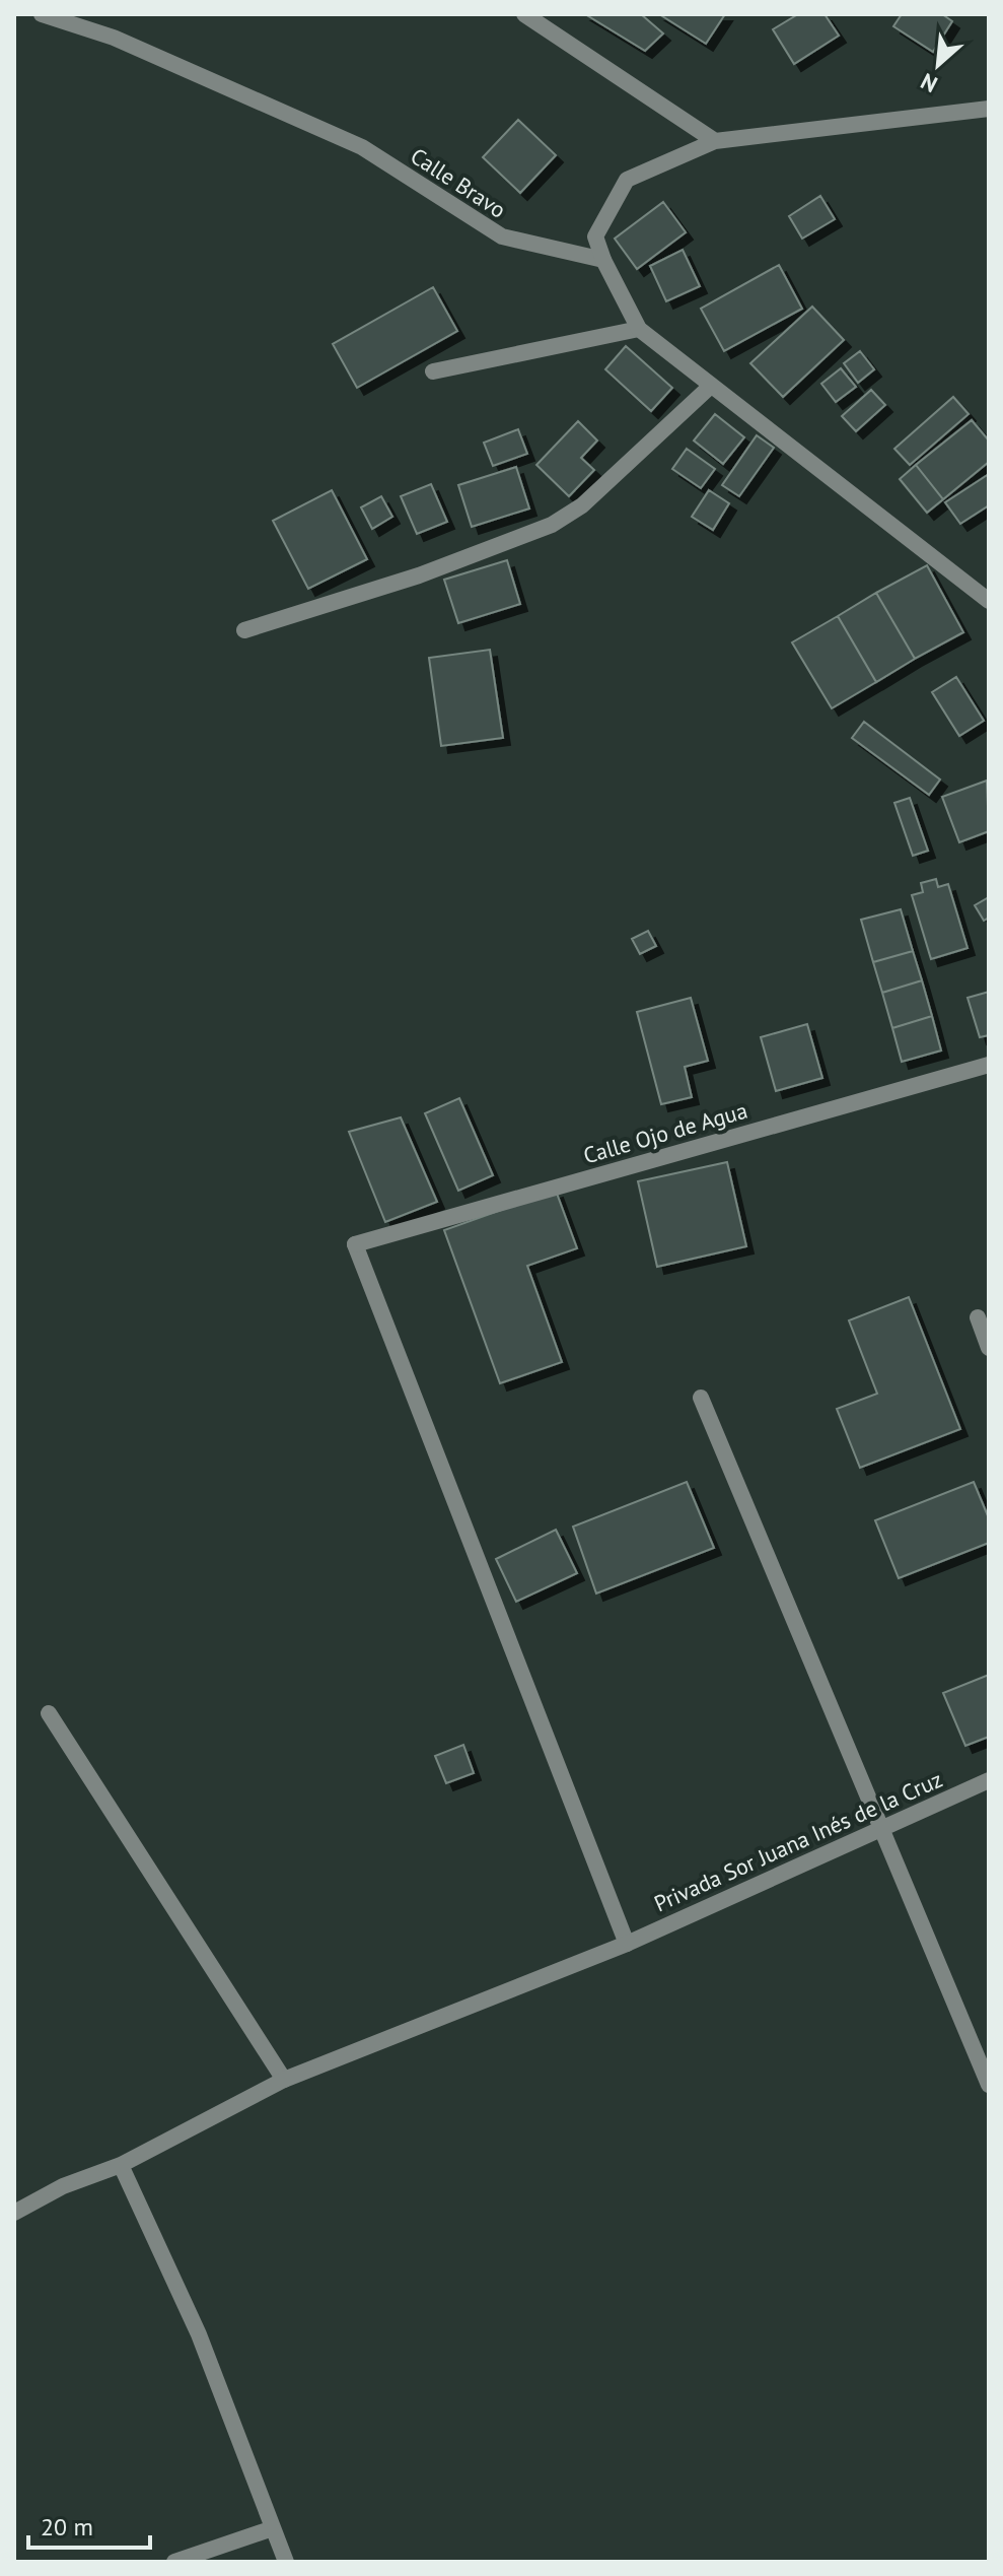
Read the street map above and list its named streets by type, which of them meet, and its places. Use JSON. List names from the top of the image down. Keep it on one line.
{"streets":{"street":["Calle Bravo","Calle Ojo de Agua","Privada Sor Juana Inés de la Cruz"]},"crossings":[["Calle Ojo de Agua","Privada Sor Juana Inés de la Cruz"]],"scale_bar":"20 m","north":"bottom left"}
